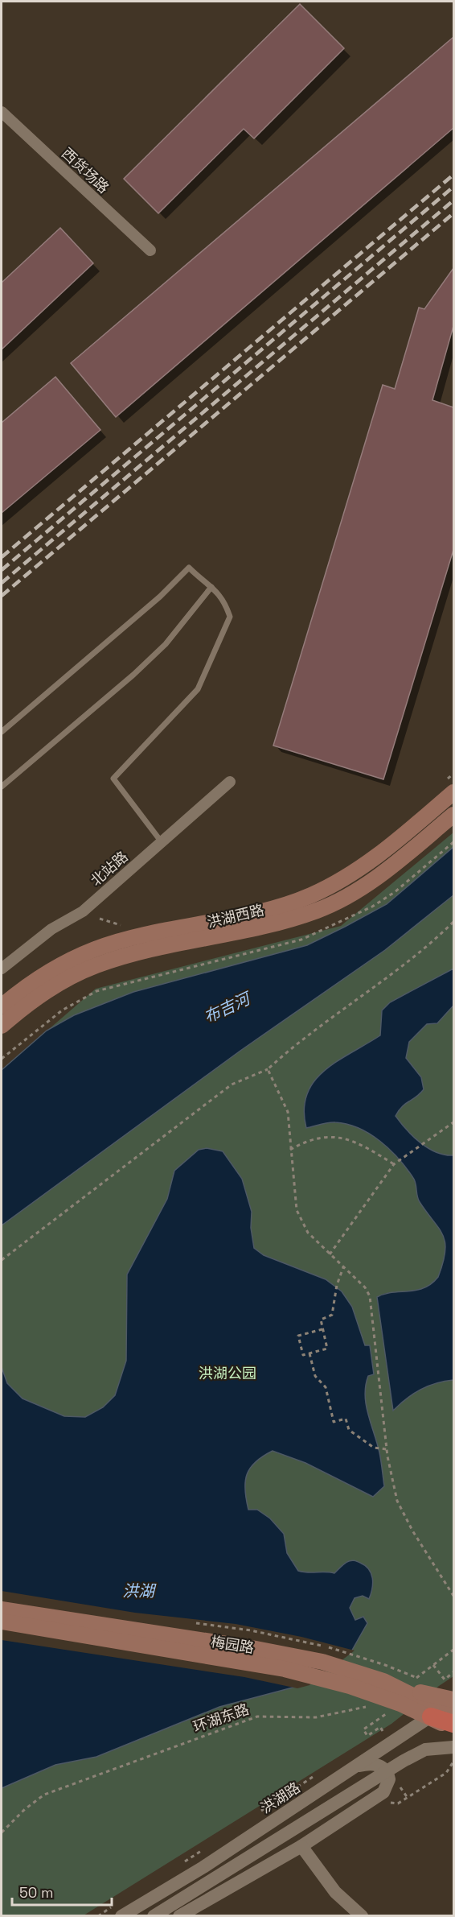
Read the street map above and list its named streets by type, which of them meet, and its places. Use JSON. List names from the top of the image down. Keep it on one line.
{"streets":{"main road":["洪湖西路","梅园路"],"street":["西货场路","北站路","洪湖路"],"path":["环湖东路"]},"water":["布吉河","洪湖"],"parks":["洪湖公园"],"scale_bar":"50 m"}
